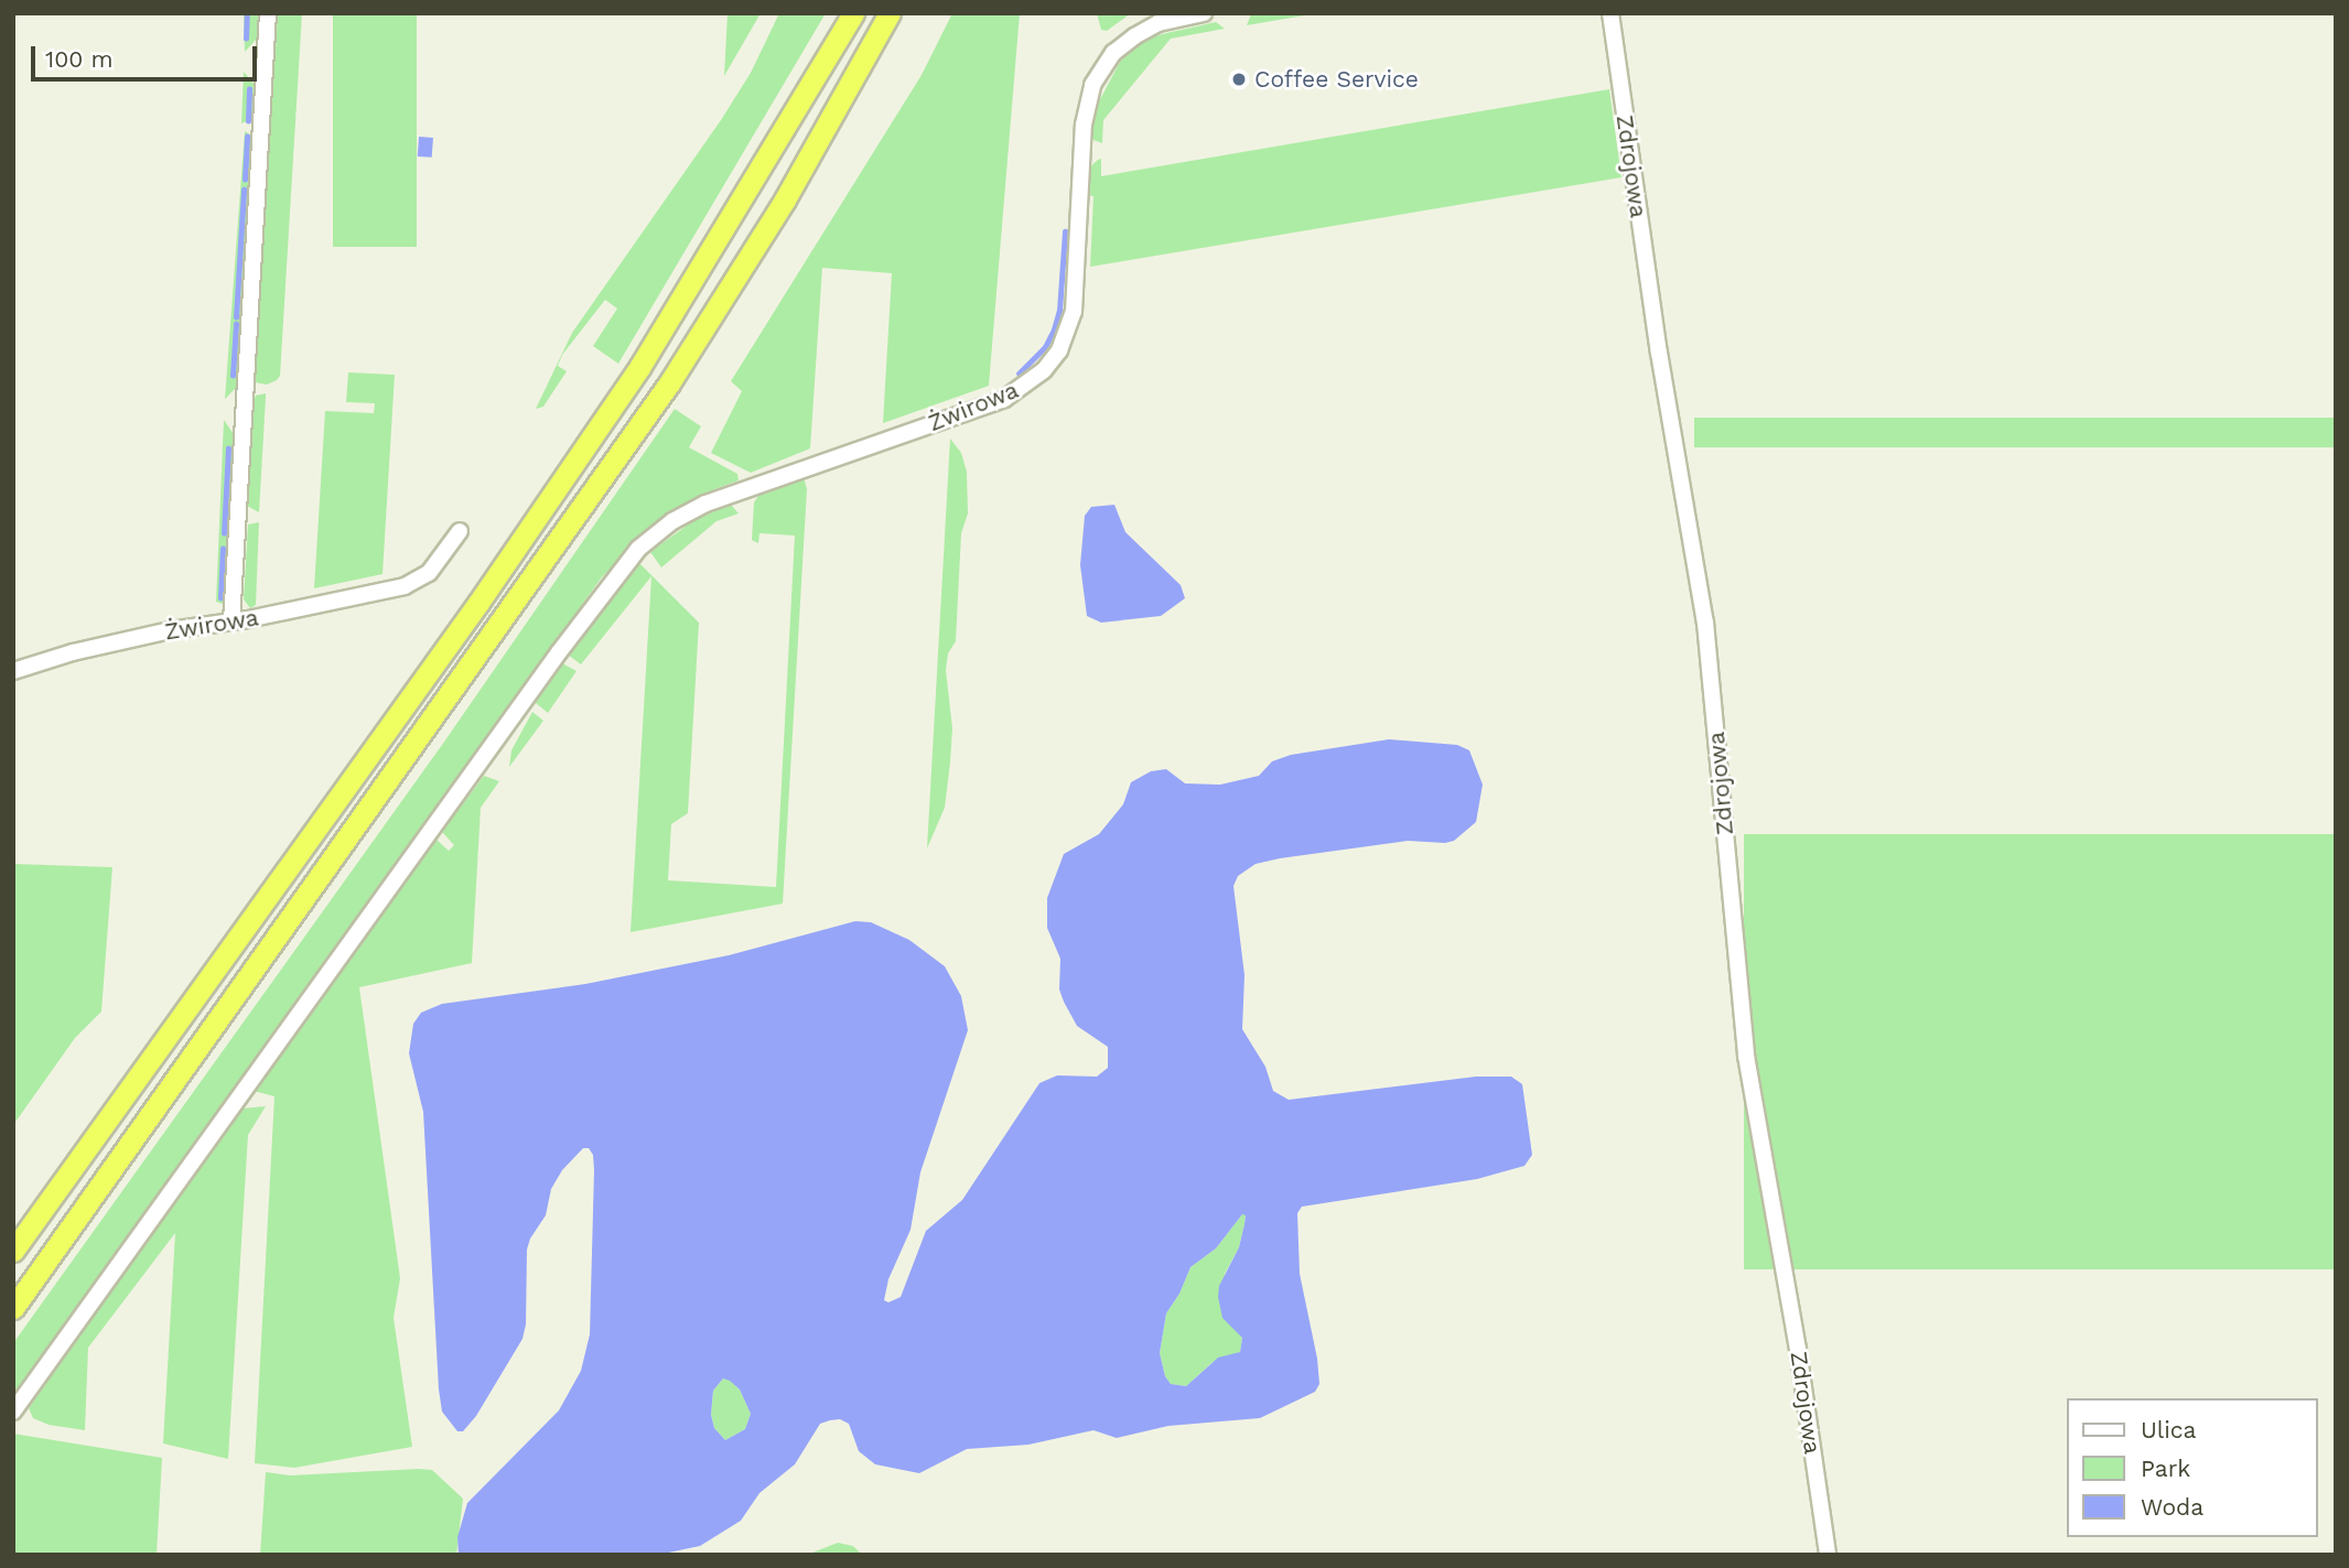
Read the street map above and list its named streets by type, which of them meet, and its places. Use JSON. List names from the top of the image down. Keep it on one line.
{"streets":{"street":["Zdrojowa","Żwirowa"]},"places":["Coffee Service"],"legend":["Ulica","Park","Woda"],"scale_bar":"100 m"}
